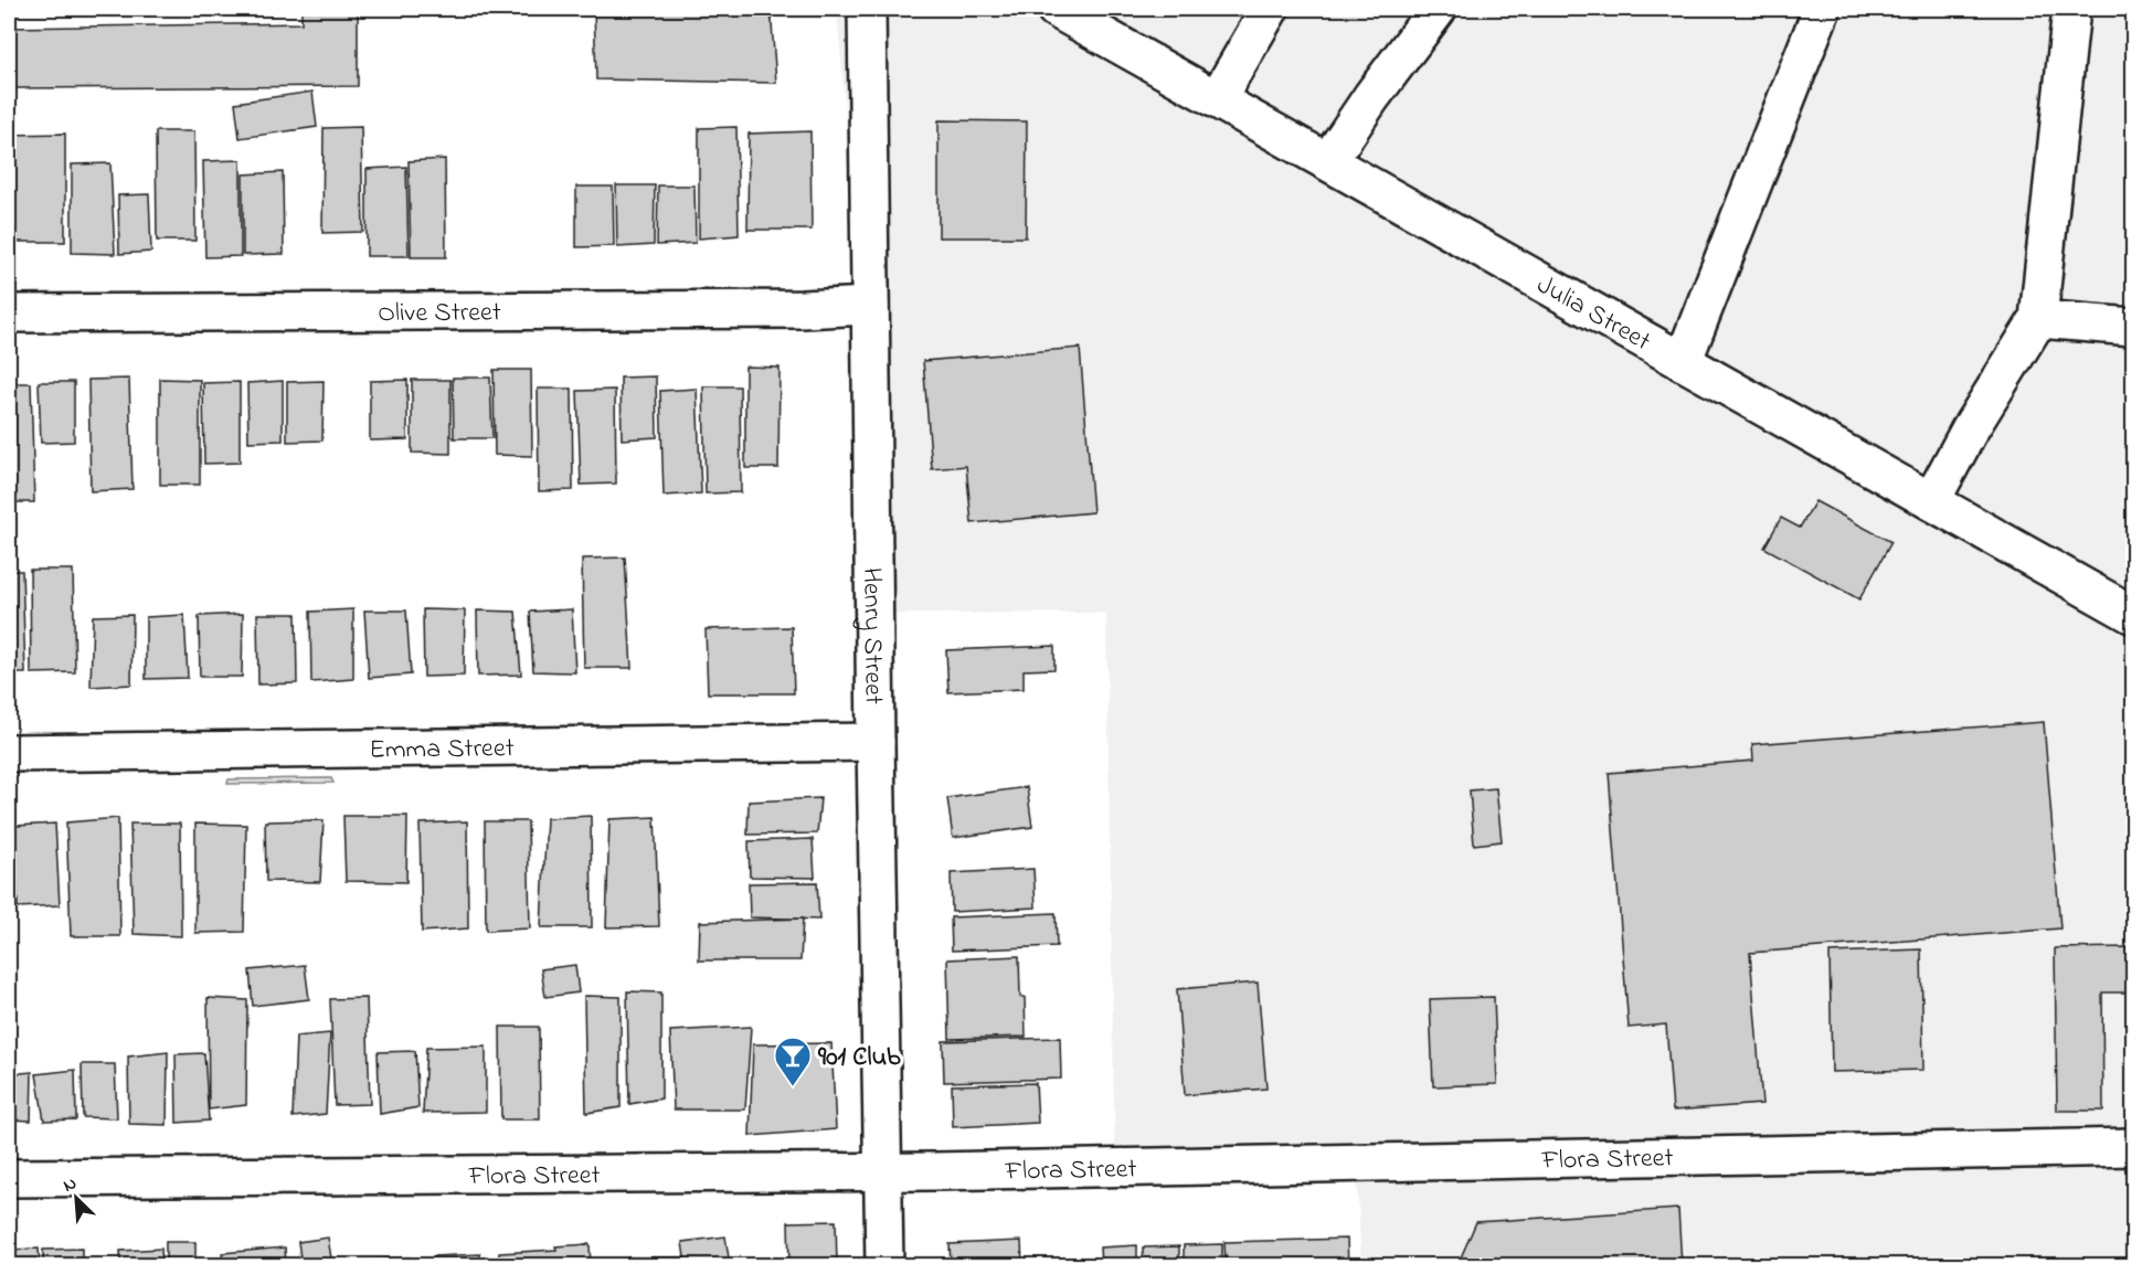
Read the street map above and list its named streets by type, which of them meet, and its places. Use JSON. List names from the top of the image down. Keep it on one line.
{"streets":{"street":["Olive Street","Julia Street","Henry Street","Emma Street","Flora Street"]},"crossings":[["Olive Street","Henry Street"],["Henry Street","Emma Street"],["Henry Street","Flora Street"]],"places":{"bar":["901 Club"]},"north":"top left"}
